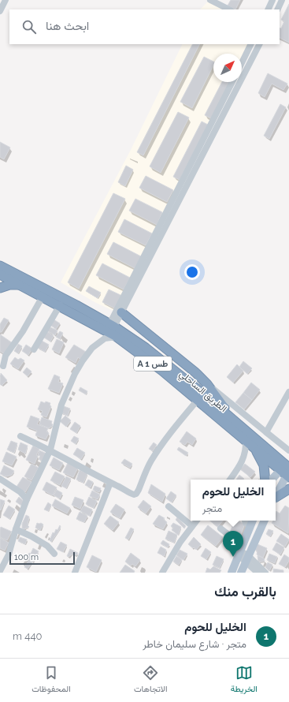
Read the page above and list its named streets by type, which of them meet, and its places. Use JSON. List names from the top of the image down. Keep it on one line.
{"streets":{"highway":["A 1 طس","الطريق الساحلي"]},"scale_bar":"100 m","north":"top right","page":{"search":"ابحث هنا","popup":["الخليل للحوم","متجر"],"pins":"1","scale":"100 m","heading":"بالقرب منك","list":[{"mark":"1","name":"الخليل للحوم","note":"متجر · شارع سليمان خاطر","value":"440 m"}],"nav":["الخريطة","الاتجاهات","المحفوظات"]}}
